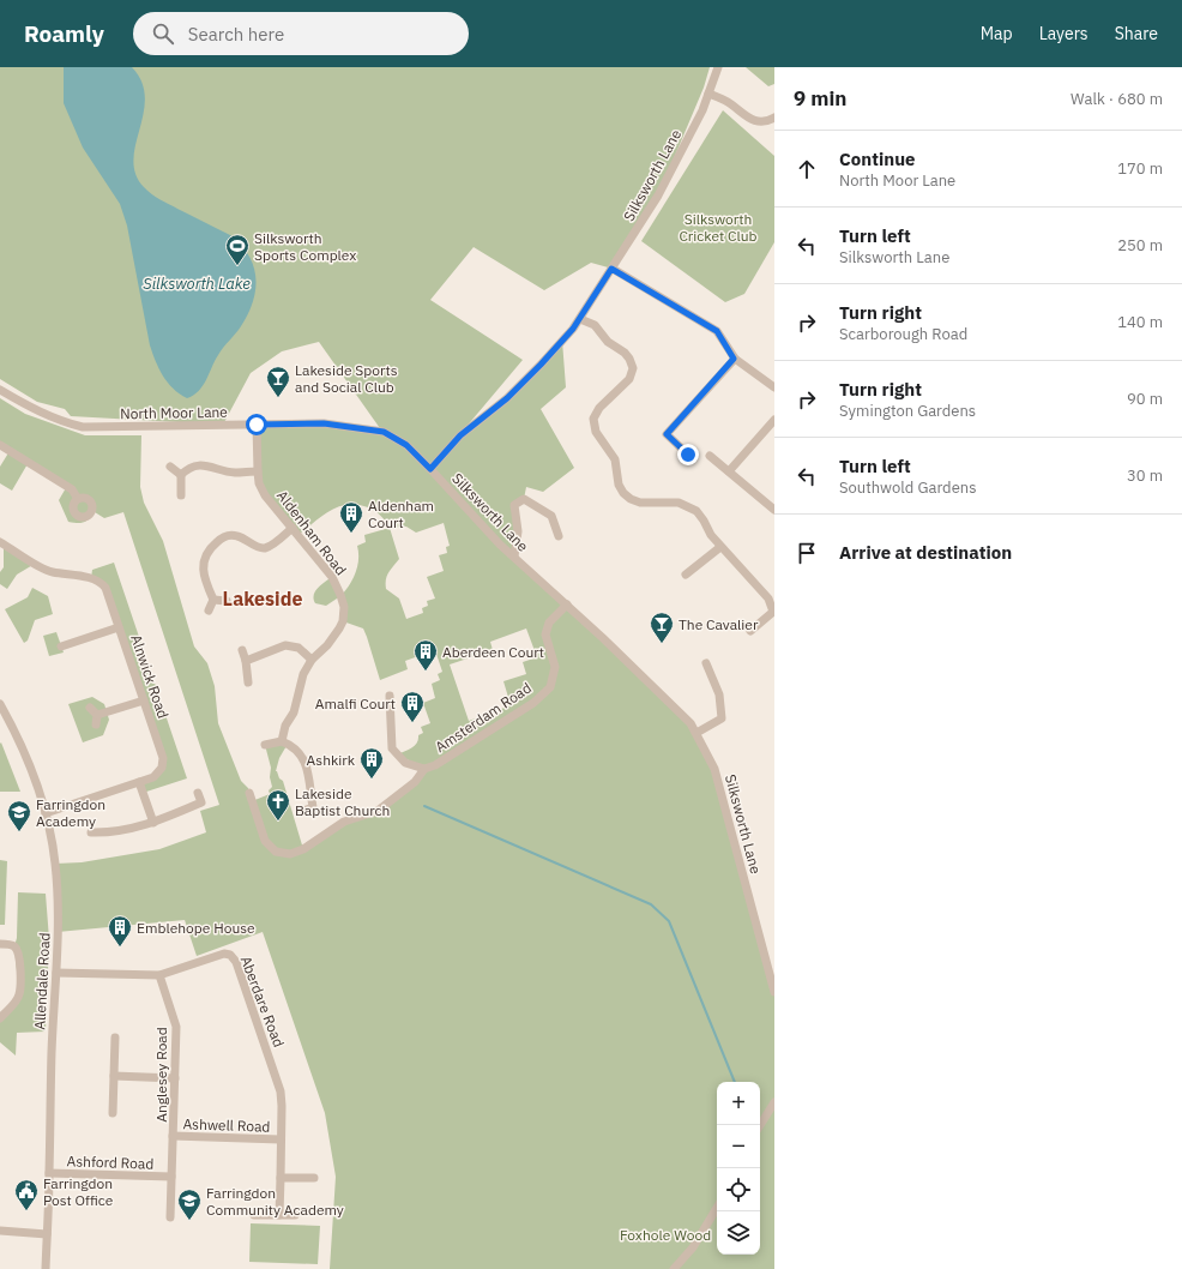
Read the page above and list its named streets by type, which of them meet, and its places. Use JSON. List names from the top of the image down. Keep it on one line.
{"streets":{"street":["Silksworth Lane","North Moor Lane","Aldenham Road","Alnwick Road","Amsterdam Road","Allendale Road","Aberdare Road","Anglesey Road","Ashwell Road","Ashford Road"]},"crossings":[["Silksworth Lane","North Moor Lane"],["Silksworth Lane","Amsterdam Road"],["North Moor Lane","Aldenham Road"],["Alnwick Road","Allendale Road"],["Allendale Road","Aberdare Road"],["Allendale Road","Ashford Road"],["Aberdare Road","Anglesey Road"],["Aberdare Road","Ashwell Road"],["Anglesey Road","Ashwell Road"],["Anglesey Road","Ashford Road"]],"districts":["Lakeside"],"water":["Silksworth Lake"],"parks":["Silksworth Cricket Club","Foxhole Wood"],"places":{"sports":["Silksworth Sports Complex"],"bar":["Lakeside Sports and Social Club","The Cavalier"],"building":["Aldenham Court","Aberdeen Court","Amalfi Court","Ashkirk","Emblehope House"],"church":["Lakeside Baptist Church"],"school or university":["Farringdon Academy","Farringdon Community Academy"],"public building":["Farringdon Post Office"]},"page":{"header":"Roamly","search":"Search here","nav":["Map","Layers","Share"],"heading":["9 min","Walk · 680 m"],"list":[["Continue","North Moor Lane","170 m"],["Turn left","Silksworth Lane","250 m"],["Turn right","Scarborough Road","140 m"],["Turn right","Symington Gardens","90 m"],["Turn left","Southwold Gardens","30 m"],"Arrive at destination"],"map_buttons":["+","−"]}}
